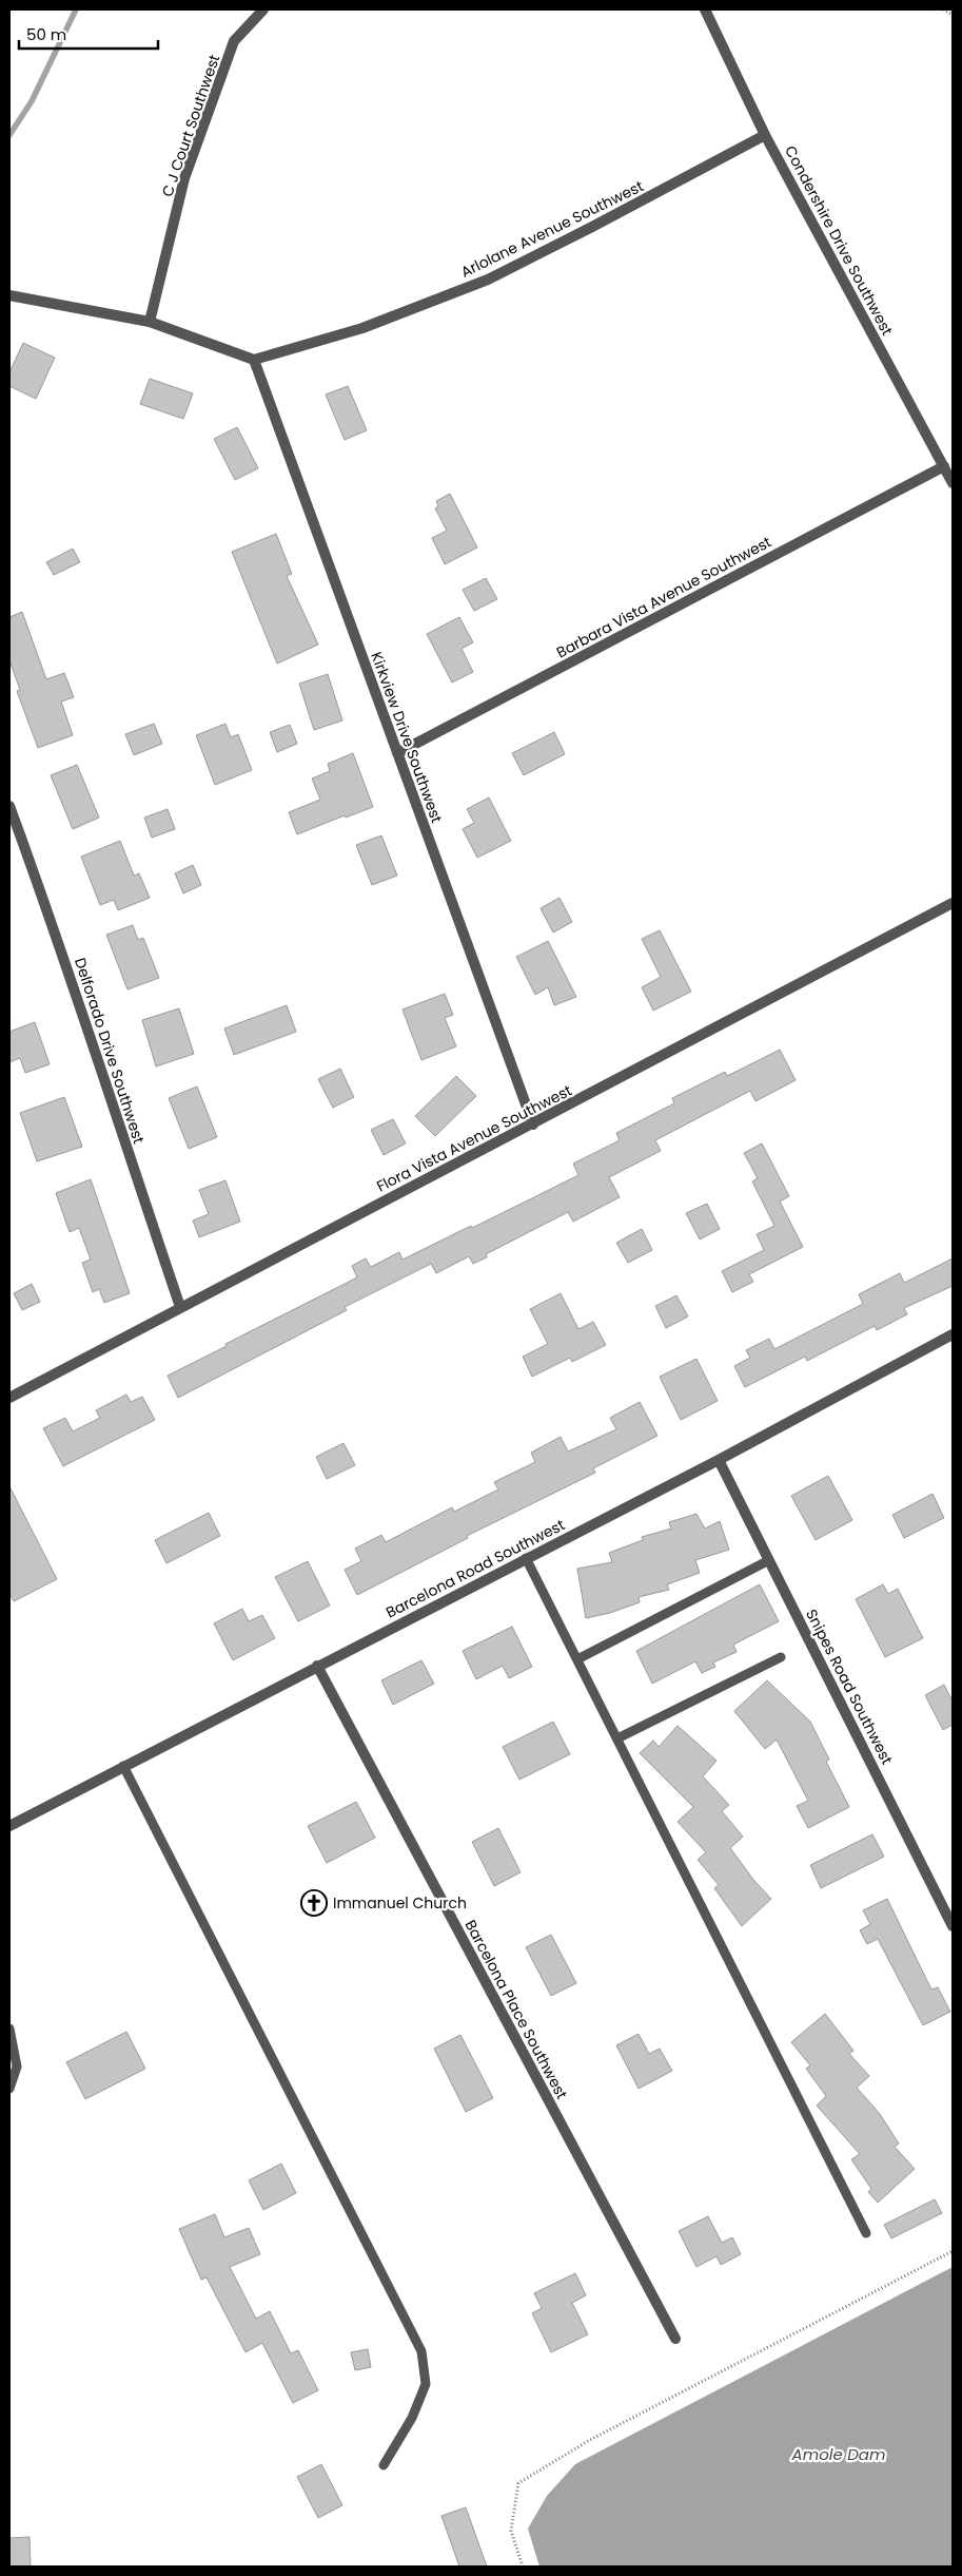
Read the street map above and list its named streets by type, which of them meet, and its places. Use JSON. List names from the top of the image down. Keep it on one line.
{"streets":{"street":["C J Court Southwest","Arlolane Avenue Southwest","Condershire Drive Southwest","Barbara Vista Avenue Southwest","Kirkview Drive Southwest","Delforado Drive Southwest","Flora Vista Avenue Southwest","Barcelona Road Southwest","Snipes Road Southwest","Barcelona Place Southwest"]},"crossings":[["Arlolane Avenue Southwest","Condershire Drive Southwest"],["Arlolane Avenue Southwest","Kirkview Drive Southwest"],["Condershire Drive Southwest","Barbara Vista Avenue Southwest"],["Barbara Vista Avenue Southwest","Kirkview Drive Southwest"],["Kirkview Drive Southwest","Flora Vista Avenue Southwest"],["Delforado Drive Southwest","Flora Vista Avenue Southwest"],["Barcelona Road Southwest","Snipes Road Southwest"],["Barcelona Road Southwest","Barcelona Place Southwest"]],"water":["Amole Dam"],"places":{"church":["Immanuel Church"]},"scale_bar":"50 m"}
